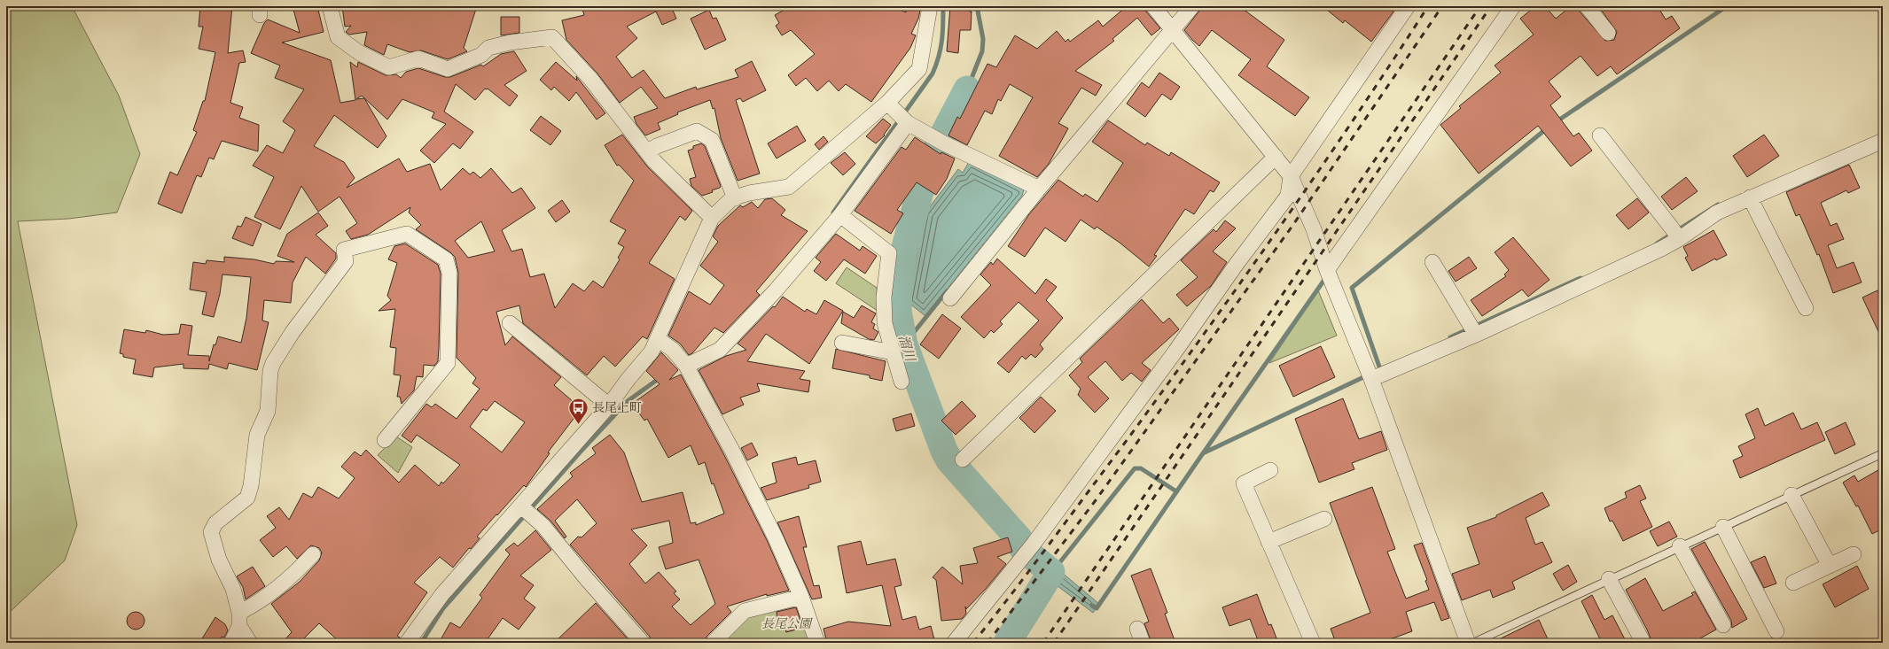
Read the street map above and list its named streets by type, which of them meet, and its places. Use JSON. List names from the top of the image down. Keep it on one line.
{"water":["溜川"],"parks":["長尾公園"],"places":{"bus stop":["長尾上町"]}}
